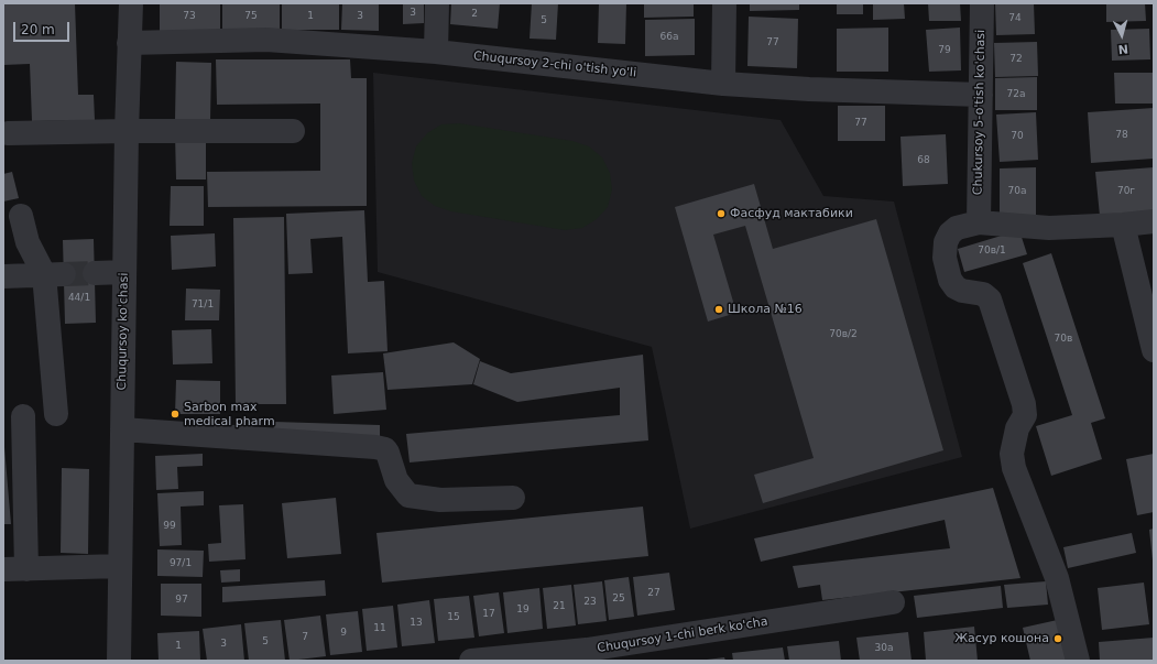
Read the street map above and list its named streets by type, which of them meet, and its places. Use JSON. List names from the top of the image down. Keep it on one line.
{"streets":{"street":["Chuqursoy 2-chi o'tish yo'li","Chukursoy 5-o'tish ko'chasi","Chuqursoy ko'chasi","Chuqursoy 1-chi berk ko'cha"]},"crossings":[["Chuqursoy 2-chi o'tish yo'li","Chukursoy 5-o'tish ko'chasi"],["Chuqursoy 2-chi o'tish yo'li","Chuqursoy ko'chasi"]],"places":["Фасфуд мактабики","Школа №16","Sarbon max medical pharm","Жасур кошона"],"house_numbers":["3","2","73","75","1","3","74","5","66а","77","79","72","72a","77","78","70","68","70a","70г","70в/1","44/1","71/1","70в/2","70в","99","97/1","27","25","97","23","21","19","17","15","13","11","9","7","5","3","1","30a"],"scale_bar":"20 m","north":"bottom"}
